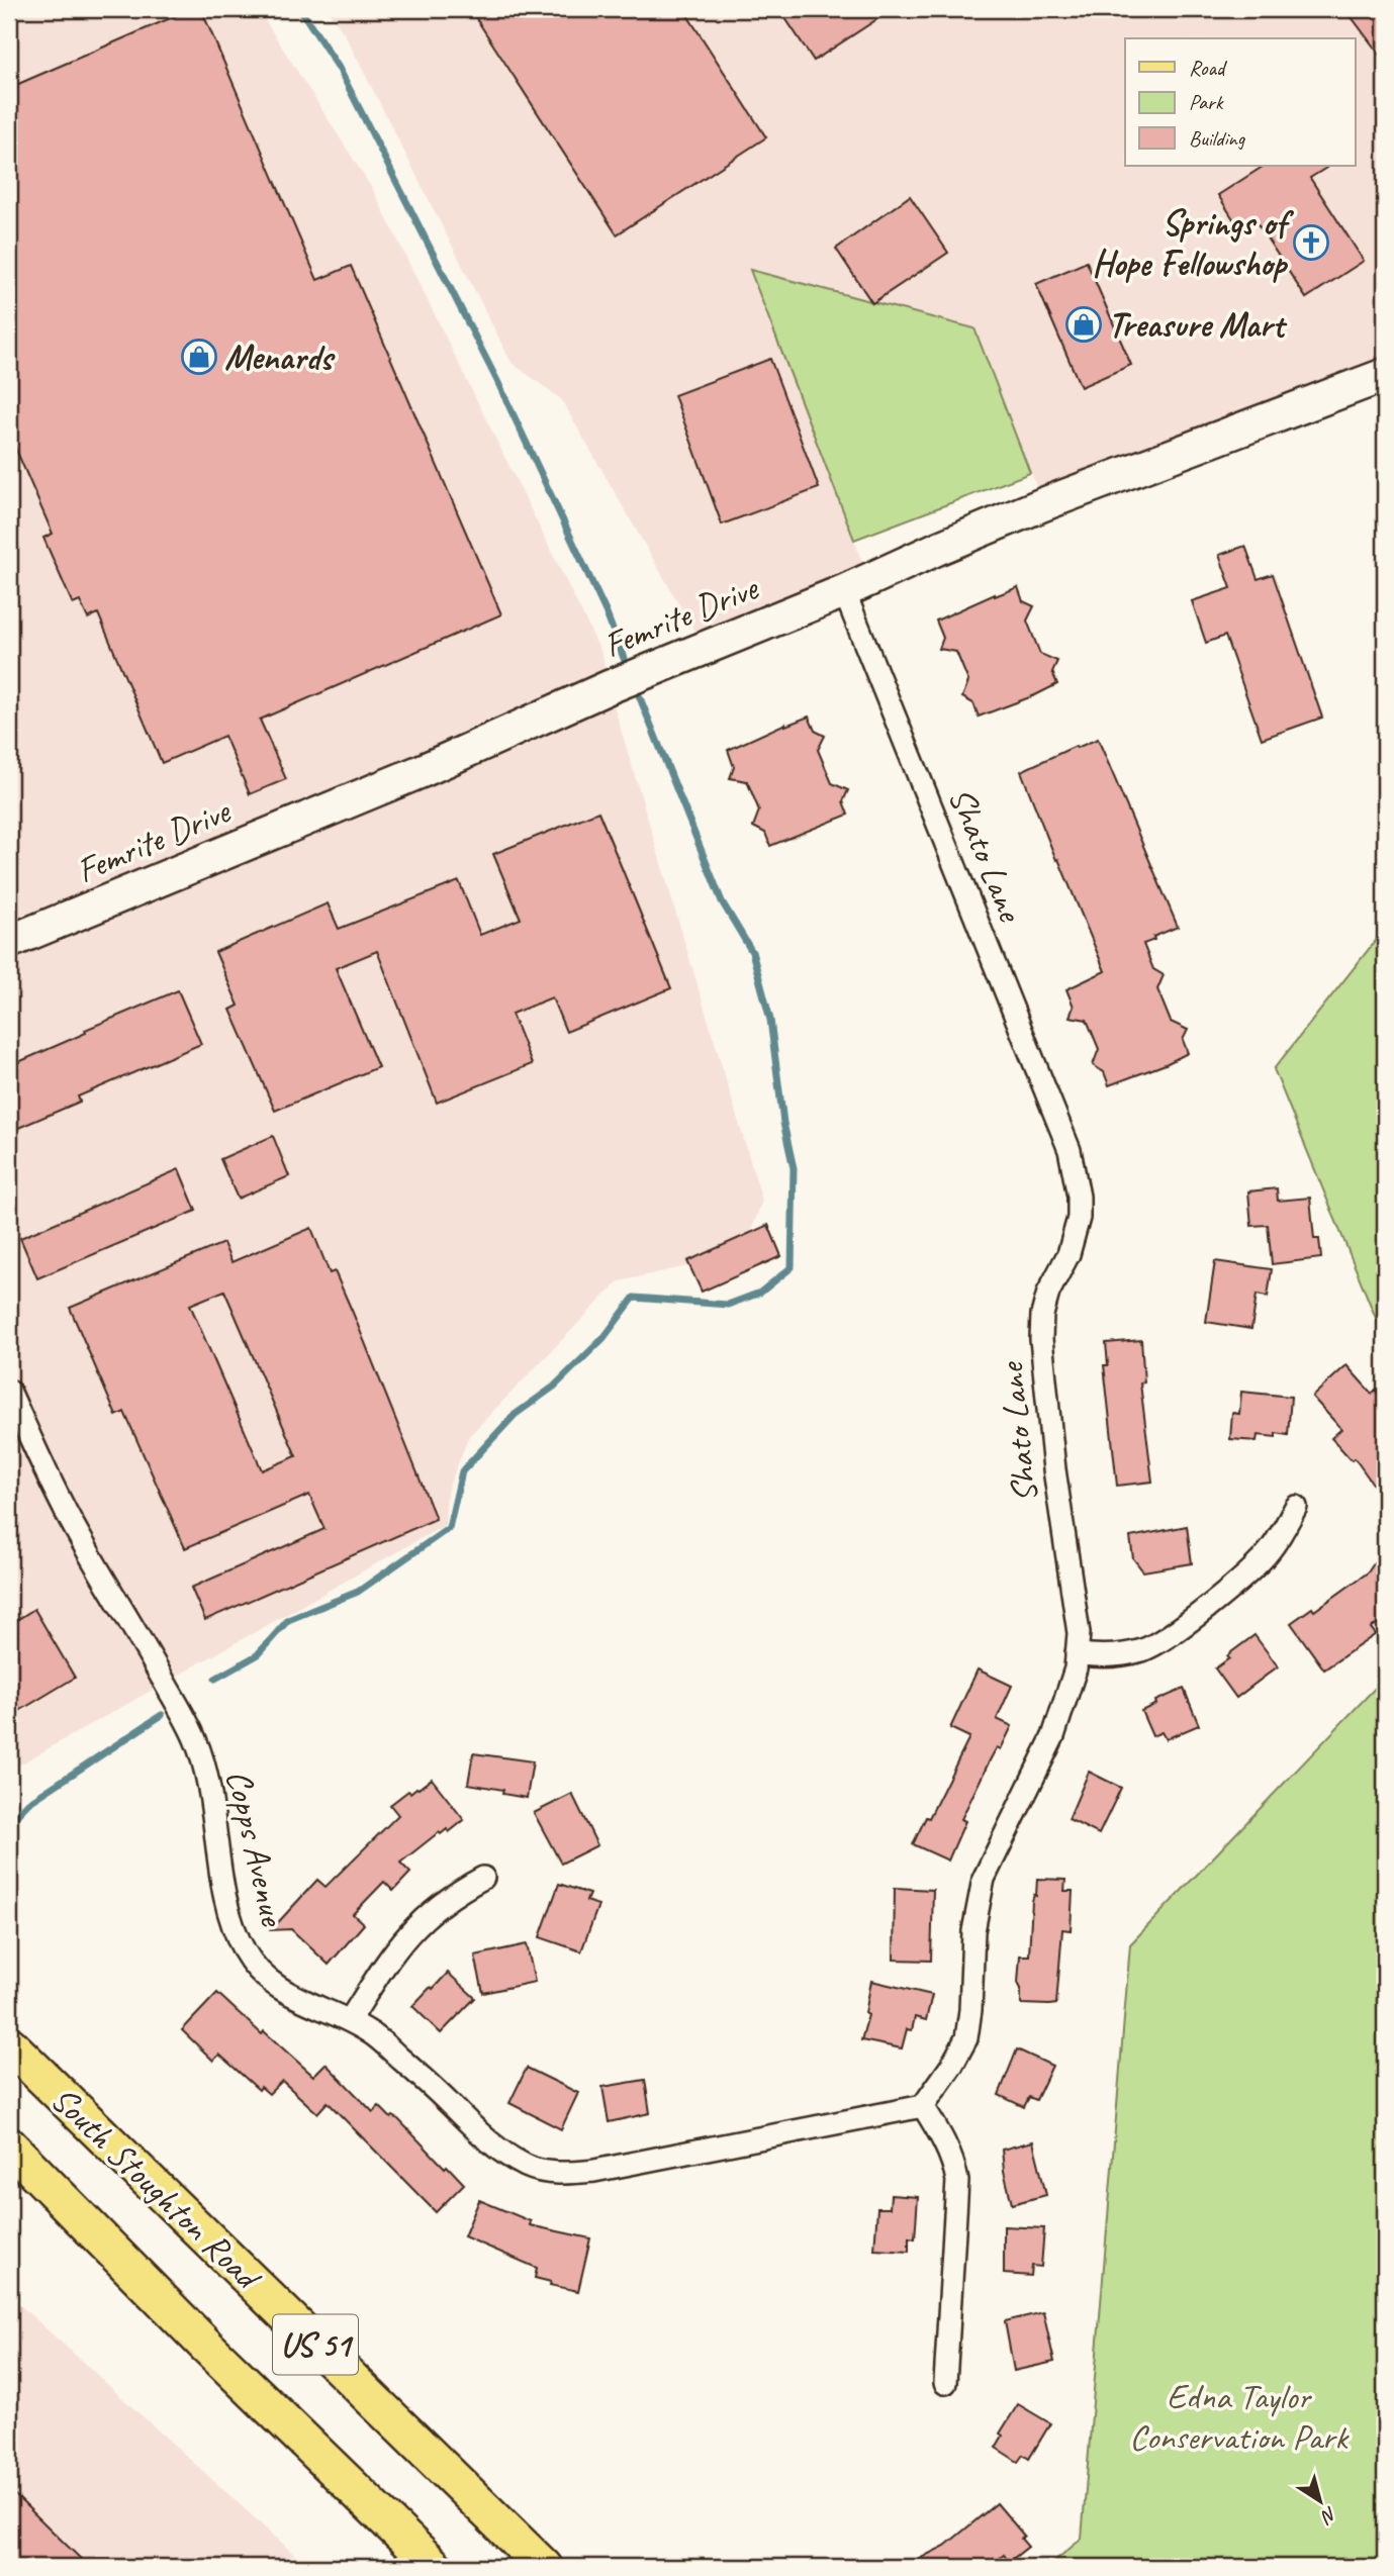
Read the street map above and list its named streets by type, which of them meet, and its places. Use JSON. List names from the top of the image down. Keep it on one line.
{"streets":{"main road":["South Stoughton Road","US 51"],"street":["Femrite Drive","Shato Lane","Copps Avenue"]},"crossings":[["Femrite Drive","Shato Lane"],["Shato Lane","Copps Avenue"]],"parks":["Edna Taylor Conservation Park"],"places":{"church":["Springs of Hope Fellowshop"],"shop":["Treasure Mart","Menards"]},"legend":["Road","Park","Building"],"north":"bottom right"}
